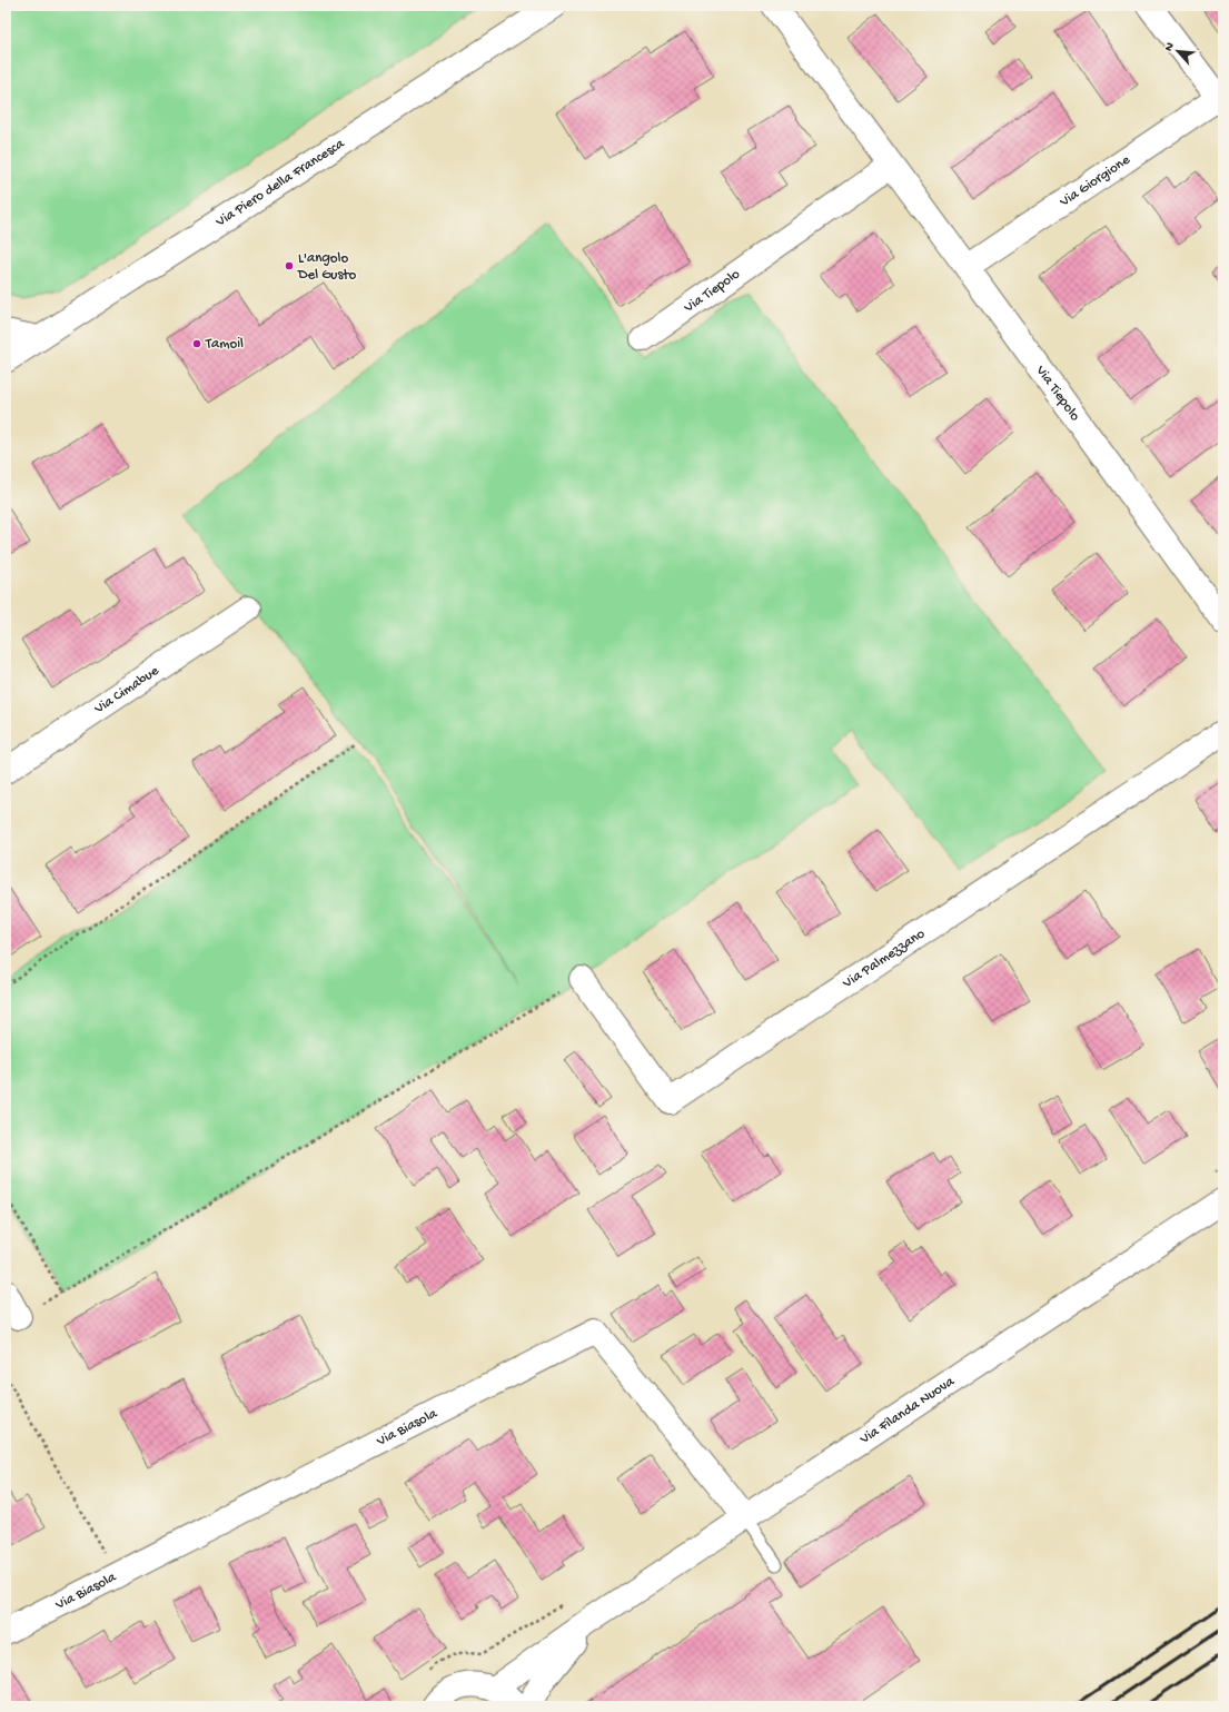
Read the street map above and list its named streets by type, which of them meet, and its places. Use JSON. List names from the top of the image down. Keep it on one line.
{"streets":{"street":["Via Giorgione","Via Piero della Francesca","Via Tiepolo","Via Cimabue","Via Palmezzano","Via Filanda Nuova","Via Biasola"]},"crossings":[["Via Giorgione","Via Tiepolo"],["Via Filanda Nuova","Via Biasola"]],"places":["L'angolo Del Gusto","Tamoil"],"north":"top left"}
